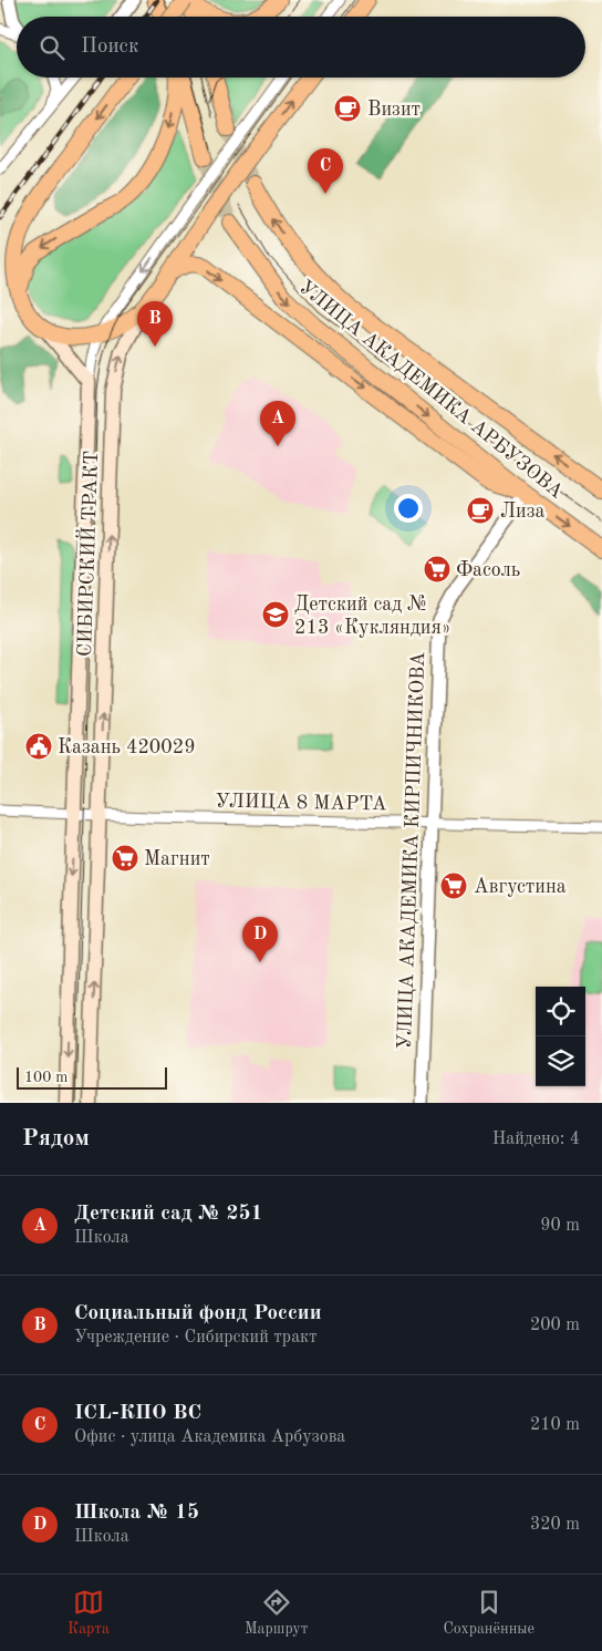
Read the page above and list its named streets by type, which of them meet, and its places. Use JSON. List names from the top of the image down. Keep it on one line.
{"streets":{"main road":["УЛИЦА АКАДЕМИКА АРБУЗОВА","СИБИРСКИЙ ТРАКТ"],"street":["УЛИЦА 8 МАРТА","УЛИЦА АКАДЕМИКА КИРПИЧНИКОВА"]},"crossings":[["УЛИЦА АКАДЕМИКА АРБУЗОВА","УЛИЦА АКАДЕМИКА КИРПИЧНИКОВА"],["СИБИРСКИЙ ТРАКТ","УЛИЦА 8 МАРТА"],["УЛИЦА 8 МАРТА","УЛИЦА АКАДЕМИКА КИРПИЧНИКОВА"]],"places":{"cafe":["Визит","Лиза"],"supermarket":["Фасоль","Магнит","Августина"],"school or university":["Детский сад № 213 «Кукляндия»"],"public building":["Казань 420029"]},"scale_bar":"100 m","page":{"search":"Поиск","pins":["C","B","A","D"],"scale":"100 m","heading":["Рядом","Найдено: 4"],"list":[{"mark":"A","name":"Детский сад № 251","note":"Школа","value":"90 m"},{"mark":"B","name":"Социальный фонд России","note":"Учреждение · Сибирский тракт","value":"200 m"},{"mark":"C","name":"ICL-КПО ВС","note":"Офис · улица Академика Арбузова","value":"210 m"},{"mark":"D","name":"Школа № 15","note":"Школа","value":"320 m"}],"nav":["Карта","Маршрут","Сохранённые"]}}
